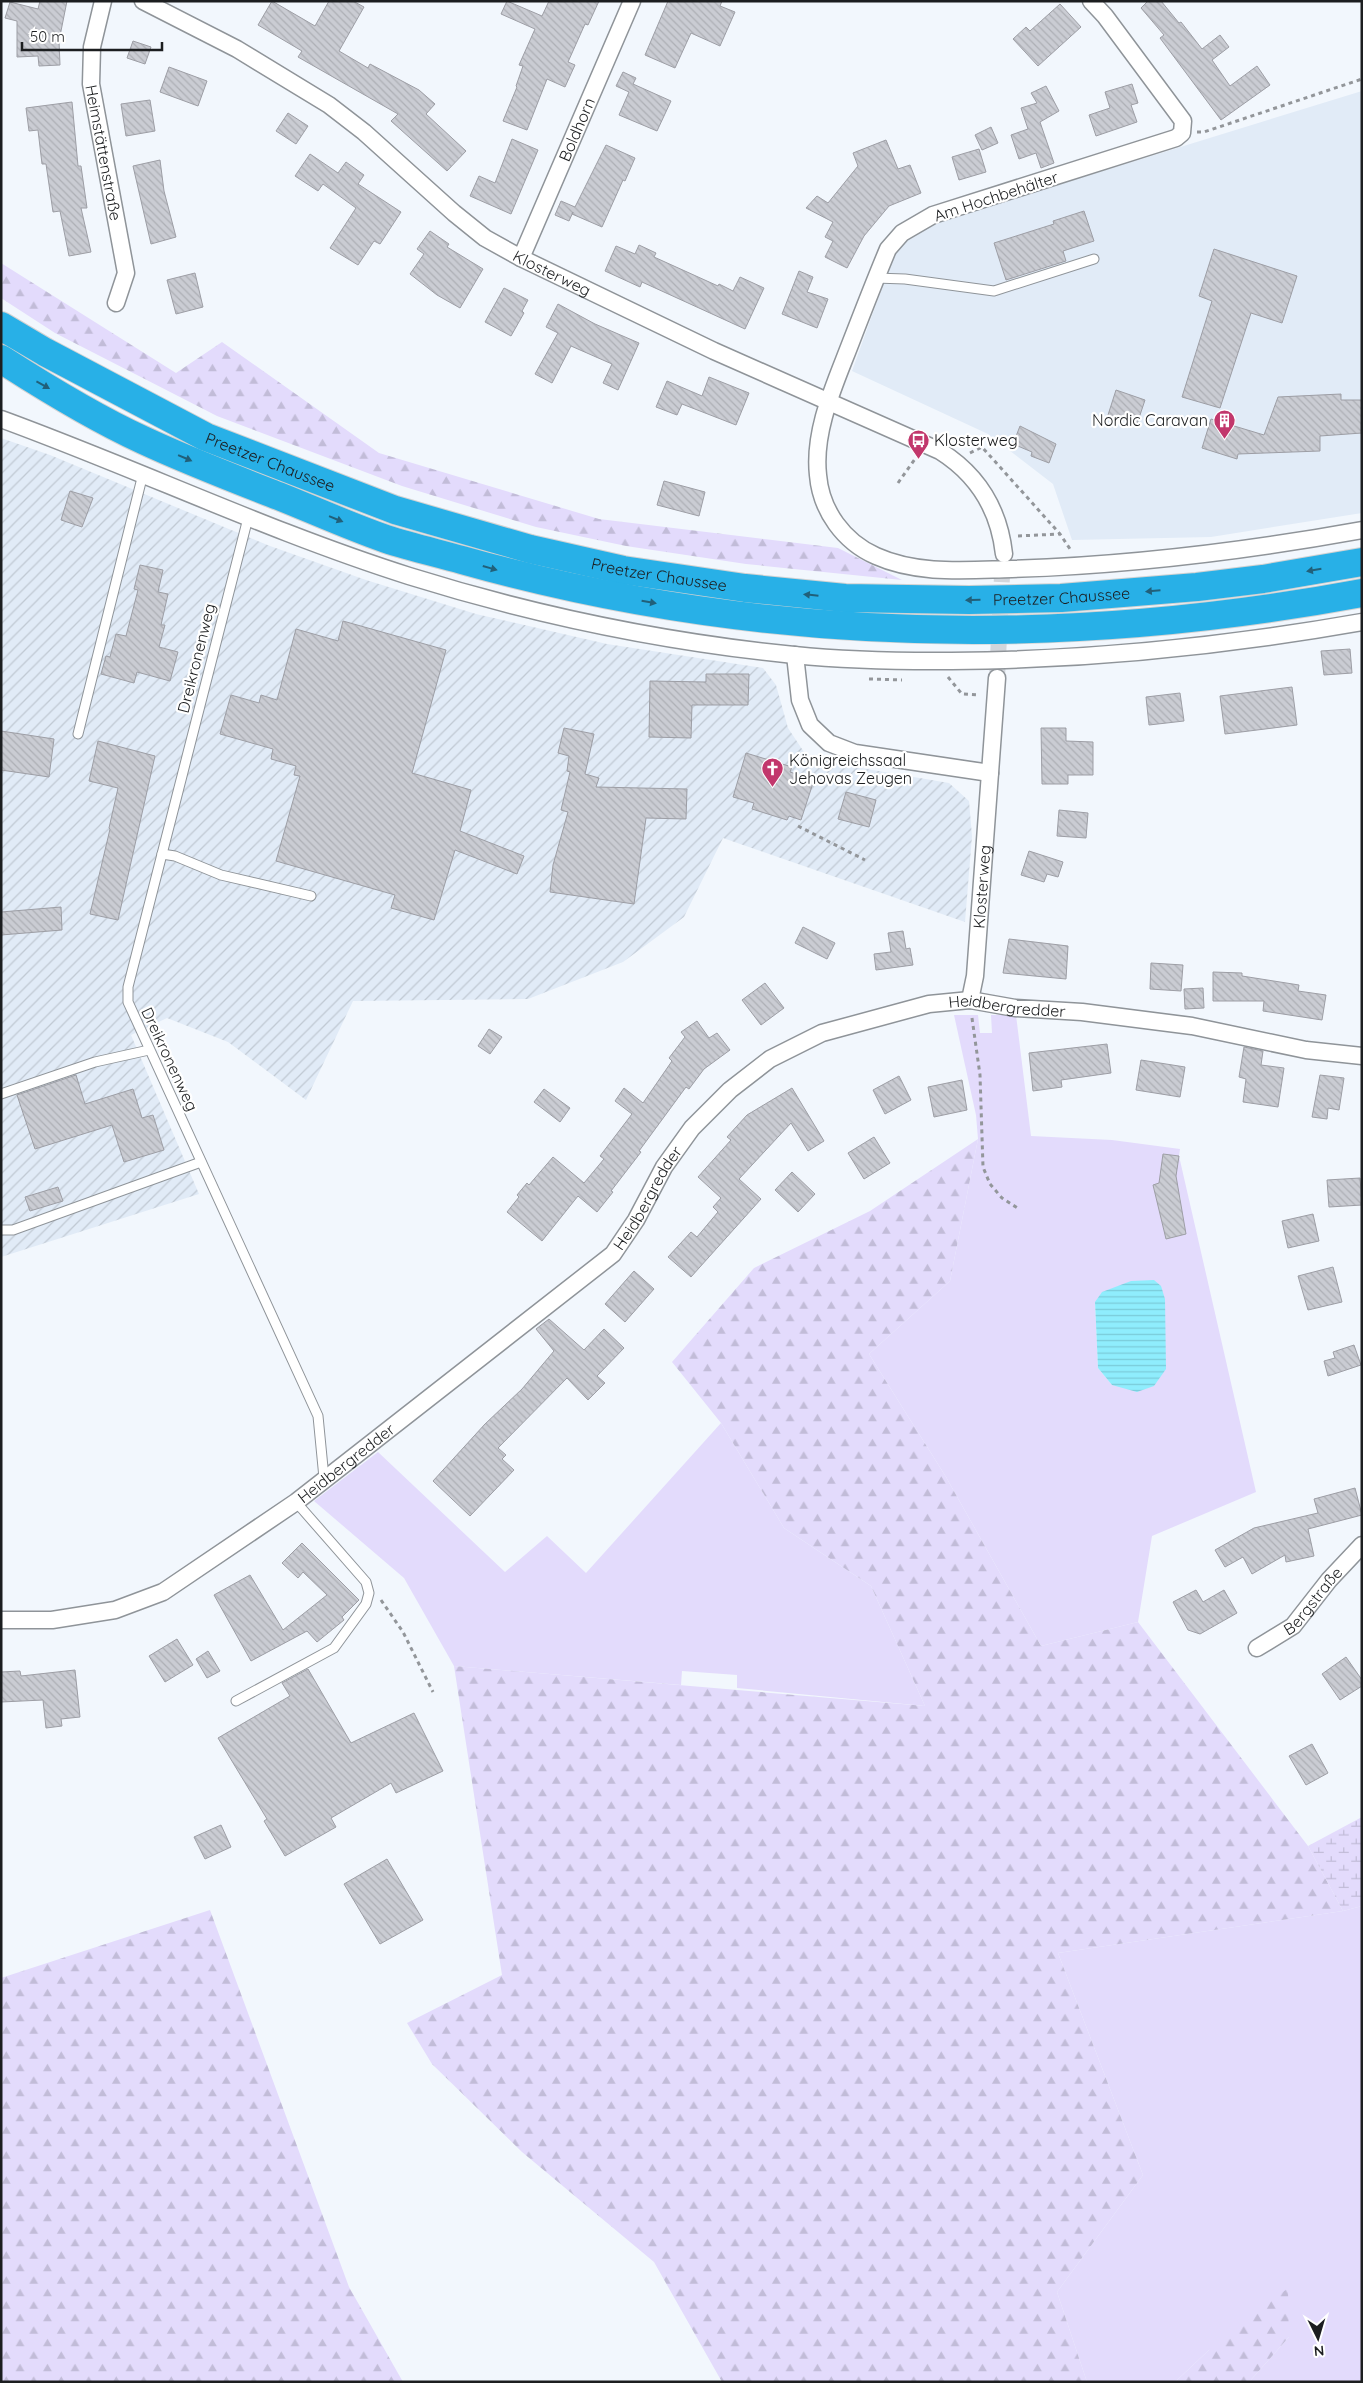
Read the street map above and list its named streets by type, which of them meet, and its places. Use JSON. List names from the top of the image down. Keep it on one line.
{"streets":{"highway":["Preetzer Chaussee"],"street":["Boldhorn","Heimstättenstraße","Am Hochbehälter","Klosterweg","Heidbergredder","Bergstraße"],"lane":["Dreikronenweg"]},"crossings":[["Boldhorn","Klosterweg"],["Am Hochbehälter","Klosterweg"],["Am Hochbehälter","Preetzer Chaussee"],["Klosterweg","Preetzer Chaussee"],["Klosterweg","Heidbergredder"],["Dreikronenweg","Heidbergredder"]],"places":{"building":["Nordic Caravan"],"bus stop":["Klosterweg"],"church":["Königreichssaal Jehovas Zeugen"]},"scale_bar":"50 m","north":"bottom"}
